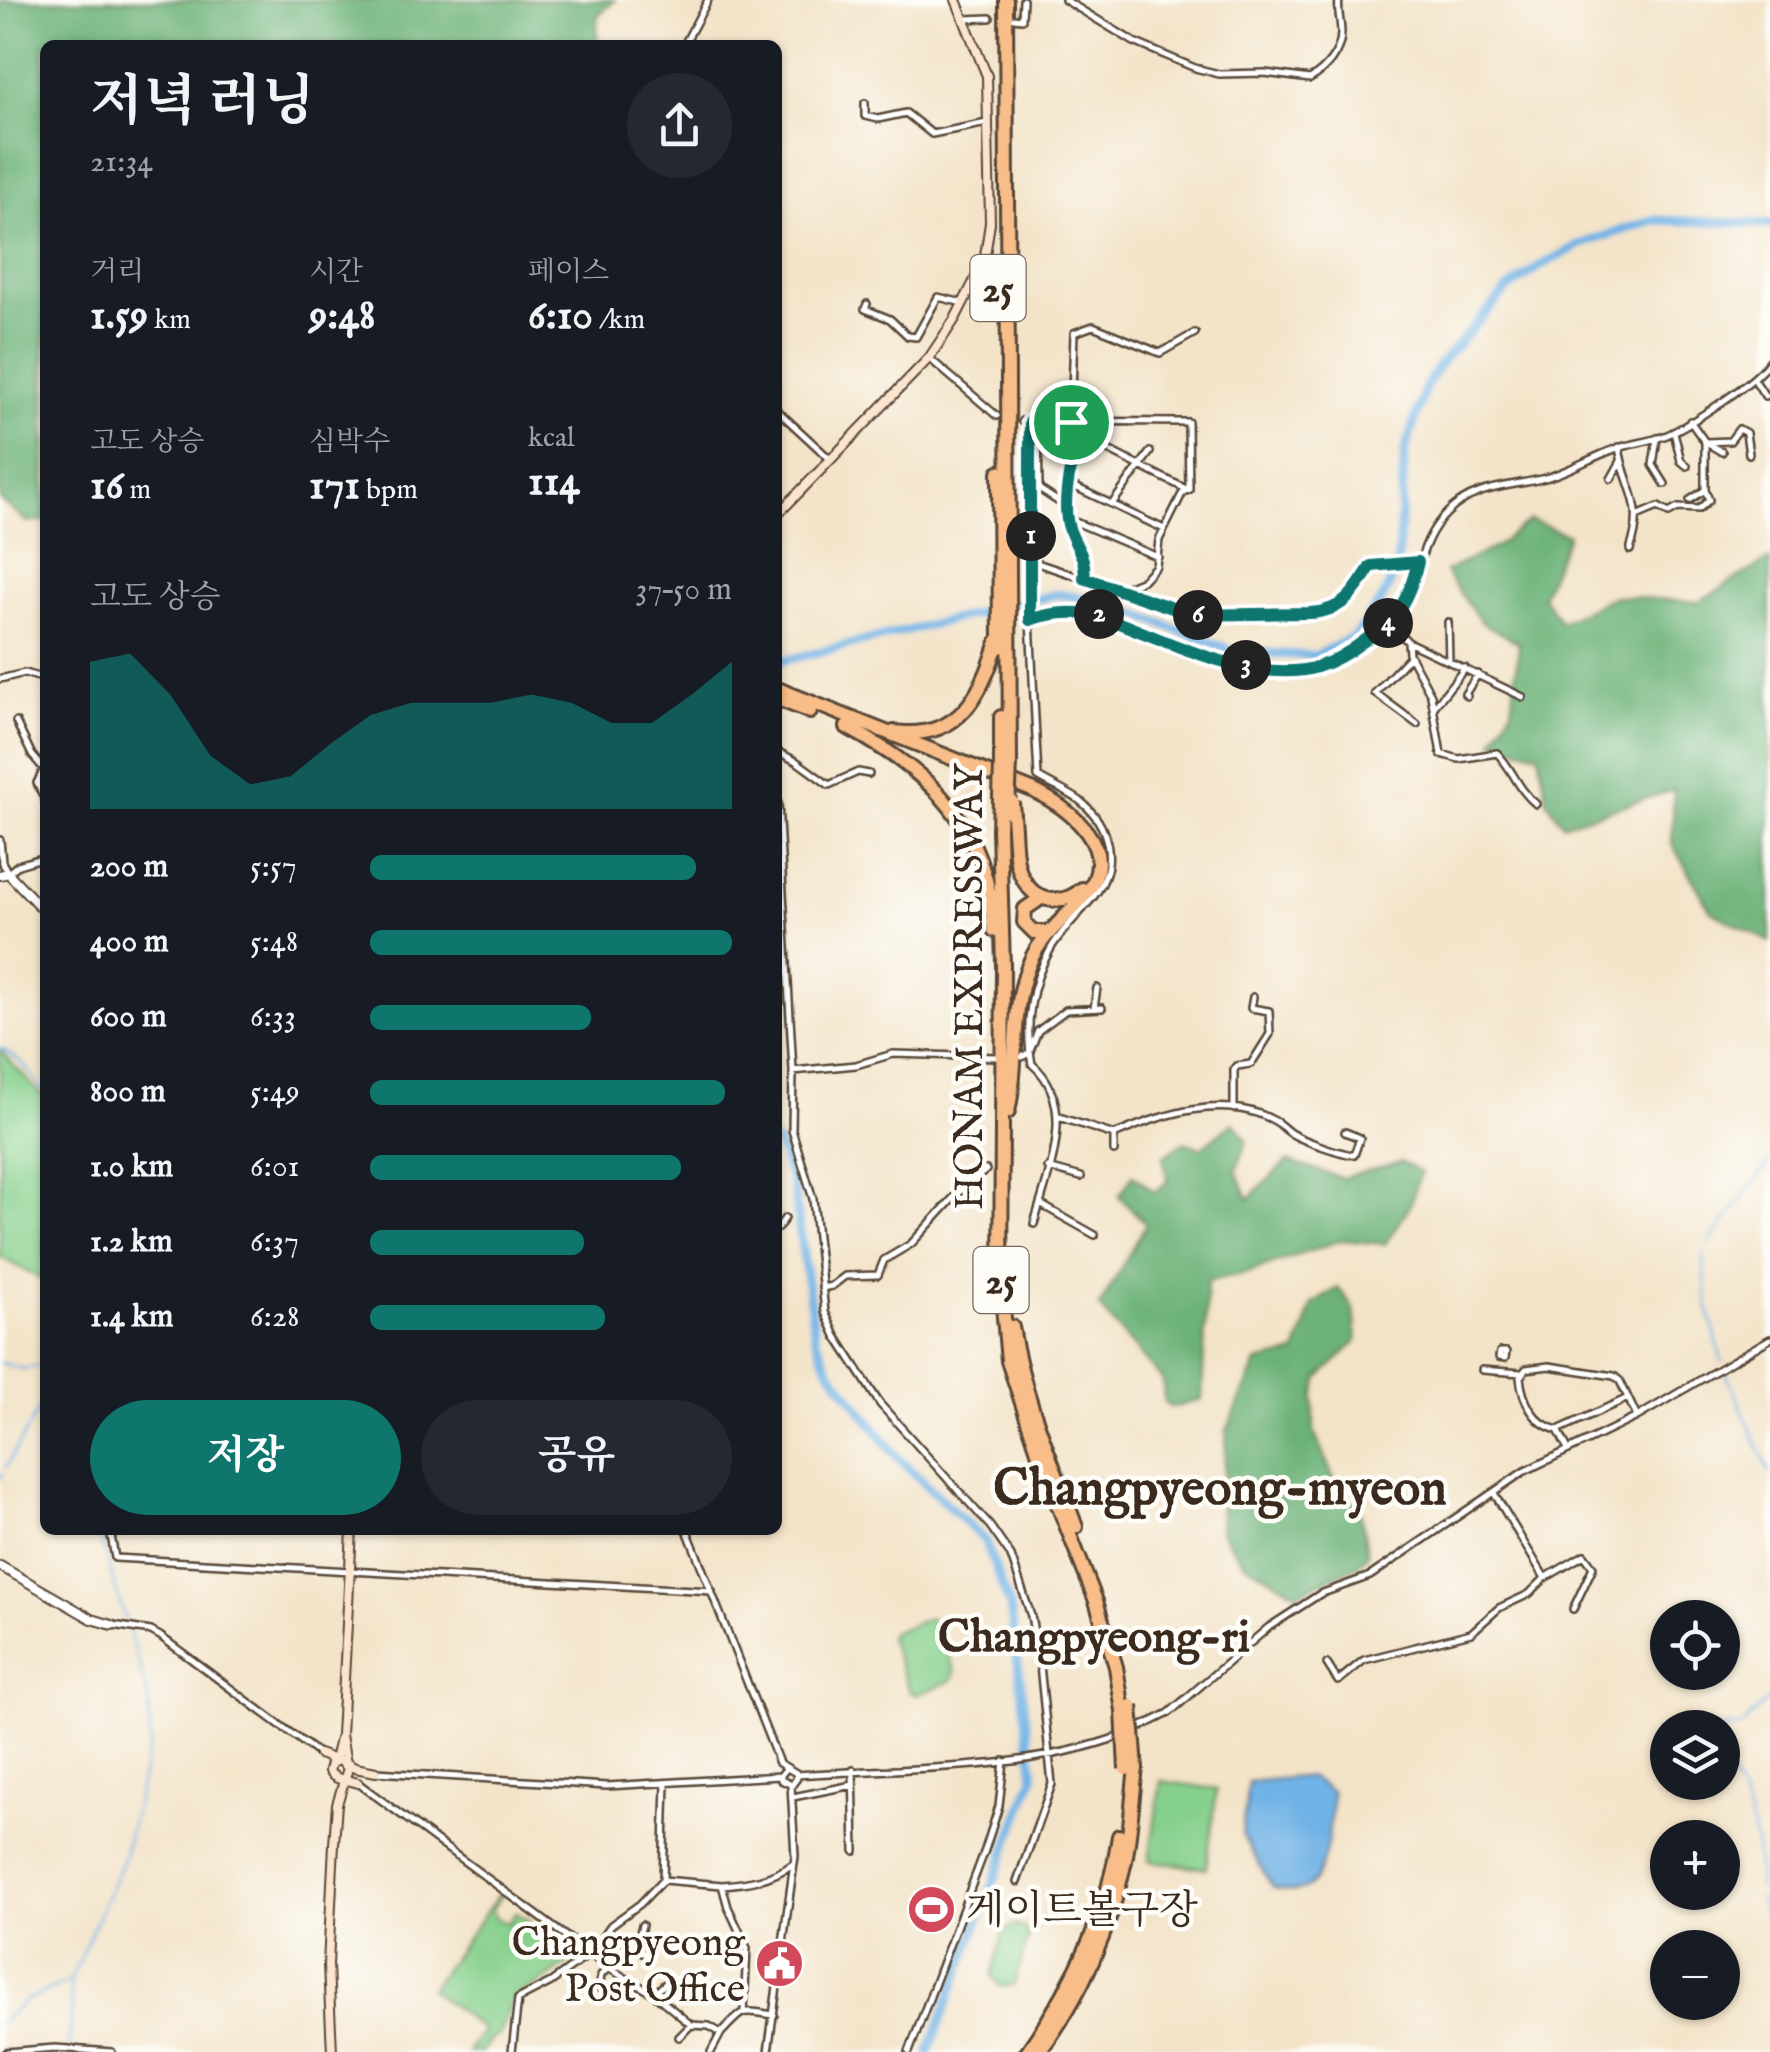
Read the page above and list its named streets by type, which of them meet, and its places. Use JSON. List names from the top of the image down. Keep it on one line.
{"streets":{"highway":["25","HONAM EXPRESSWAY"]},"districts":["Changpyeong-myeon","Changpyeong-ri"],"places":{"sports":["게이트볼구장"],"public building":["Changpyeong Post Office"]},"page":{"heading":["저녁 러닝","21:34"],"stats":[["거리","1.59 km"],["시간","9:48"],["페이스","6:10 /km"],["고도 상승","16 m"],["심박수","171 bpm"],["kcal","114"]],"pins":["1","2","6","4","3"],"chart":["고도 상승","37–50 m"],"list":[{"name":"200 m","note":"5:57"},{"name":"400 m","note":"5:48"},{"name":"600 m","note":"6:33"},{"name":"800 m","note":"5:49"},{"name":"1.0 km","note":"6:01"},{"name":"1.2 km","note":"6:37"},{"name":"1.4 km","note":"6:28"}],"buttons":["저장","공유"],"map_buttons":["+","−"]}}
